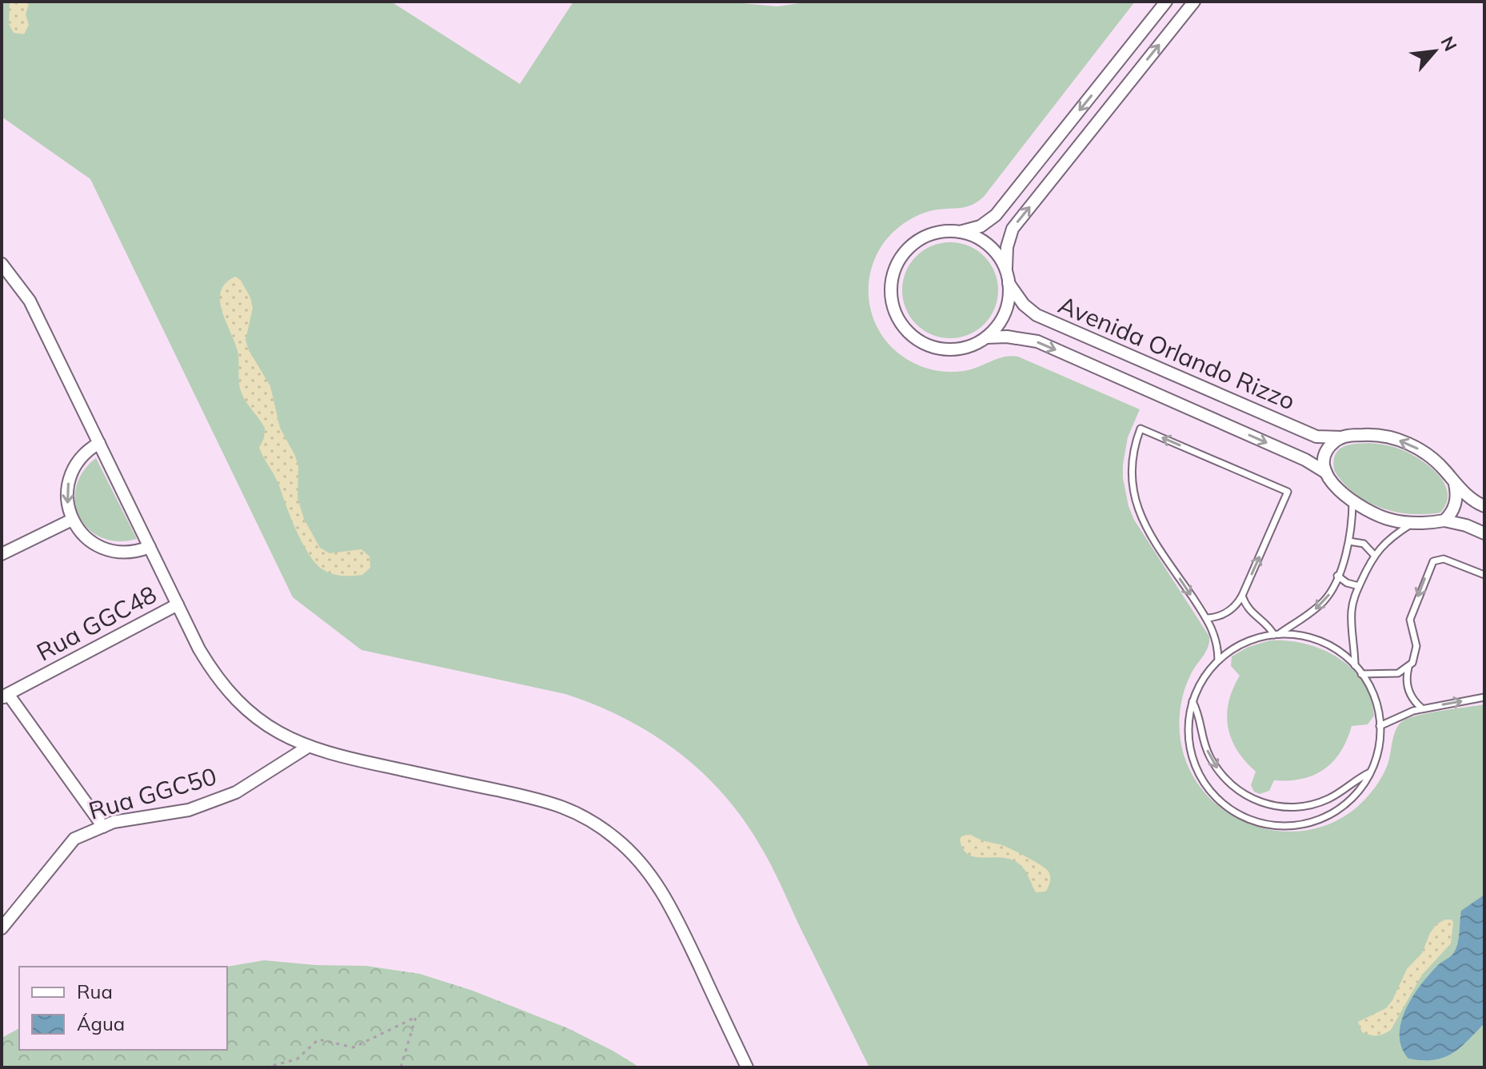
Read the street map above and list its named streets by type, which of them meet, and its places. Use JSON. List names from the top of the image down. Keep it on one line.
{"streets":{"street":["Avenida Orlando Rizzo","Rua GGC48","Rua GGC50"]},"legend":["Rua","Água"],"north":"top right"}
